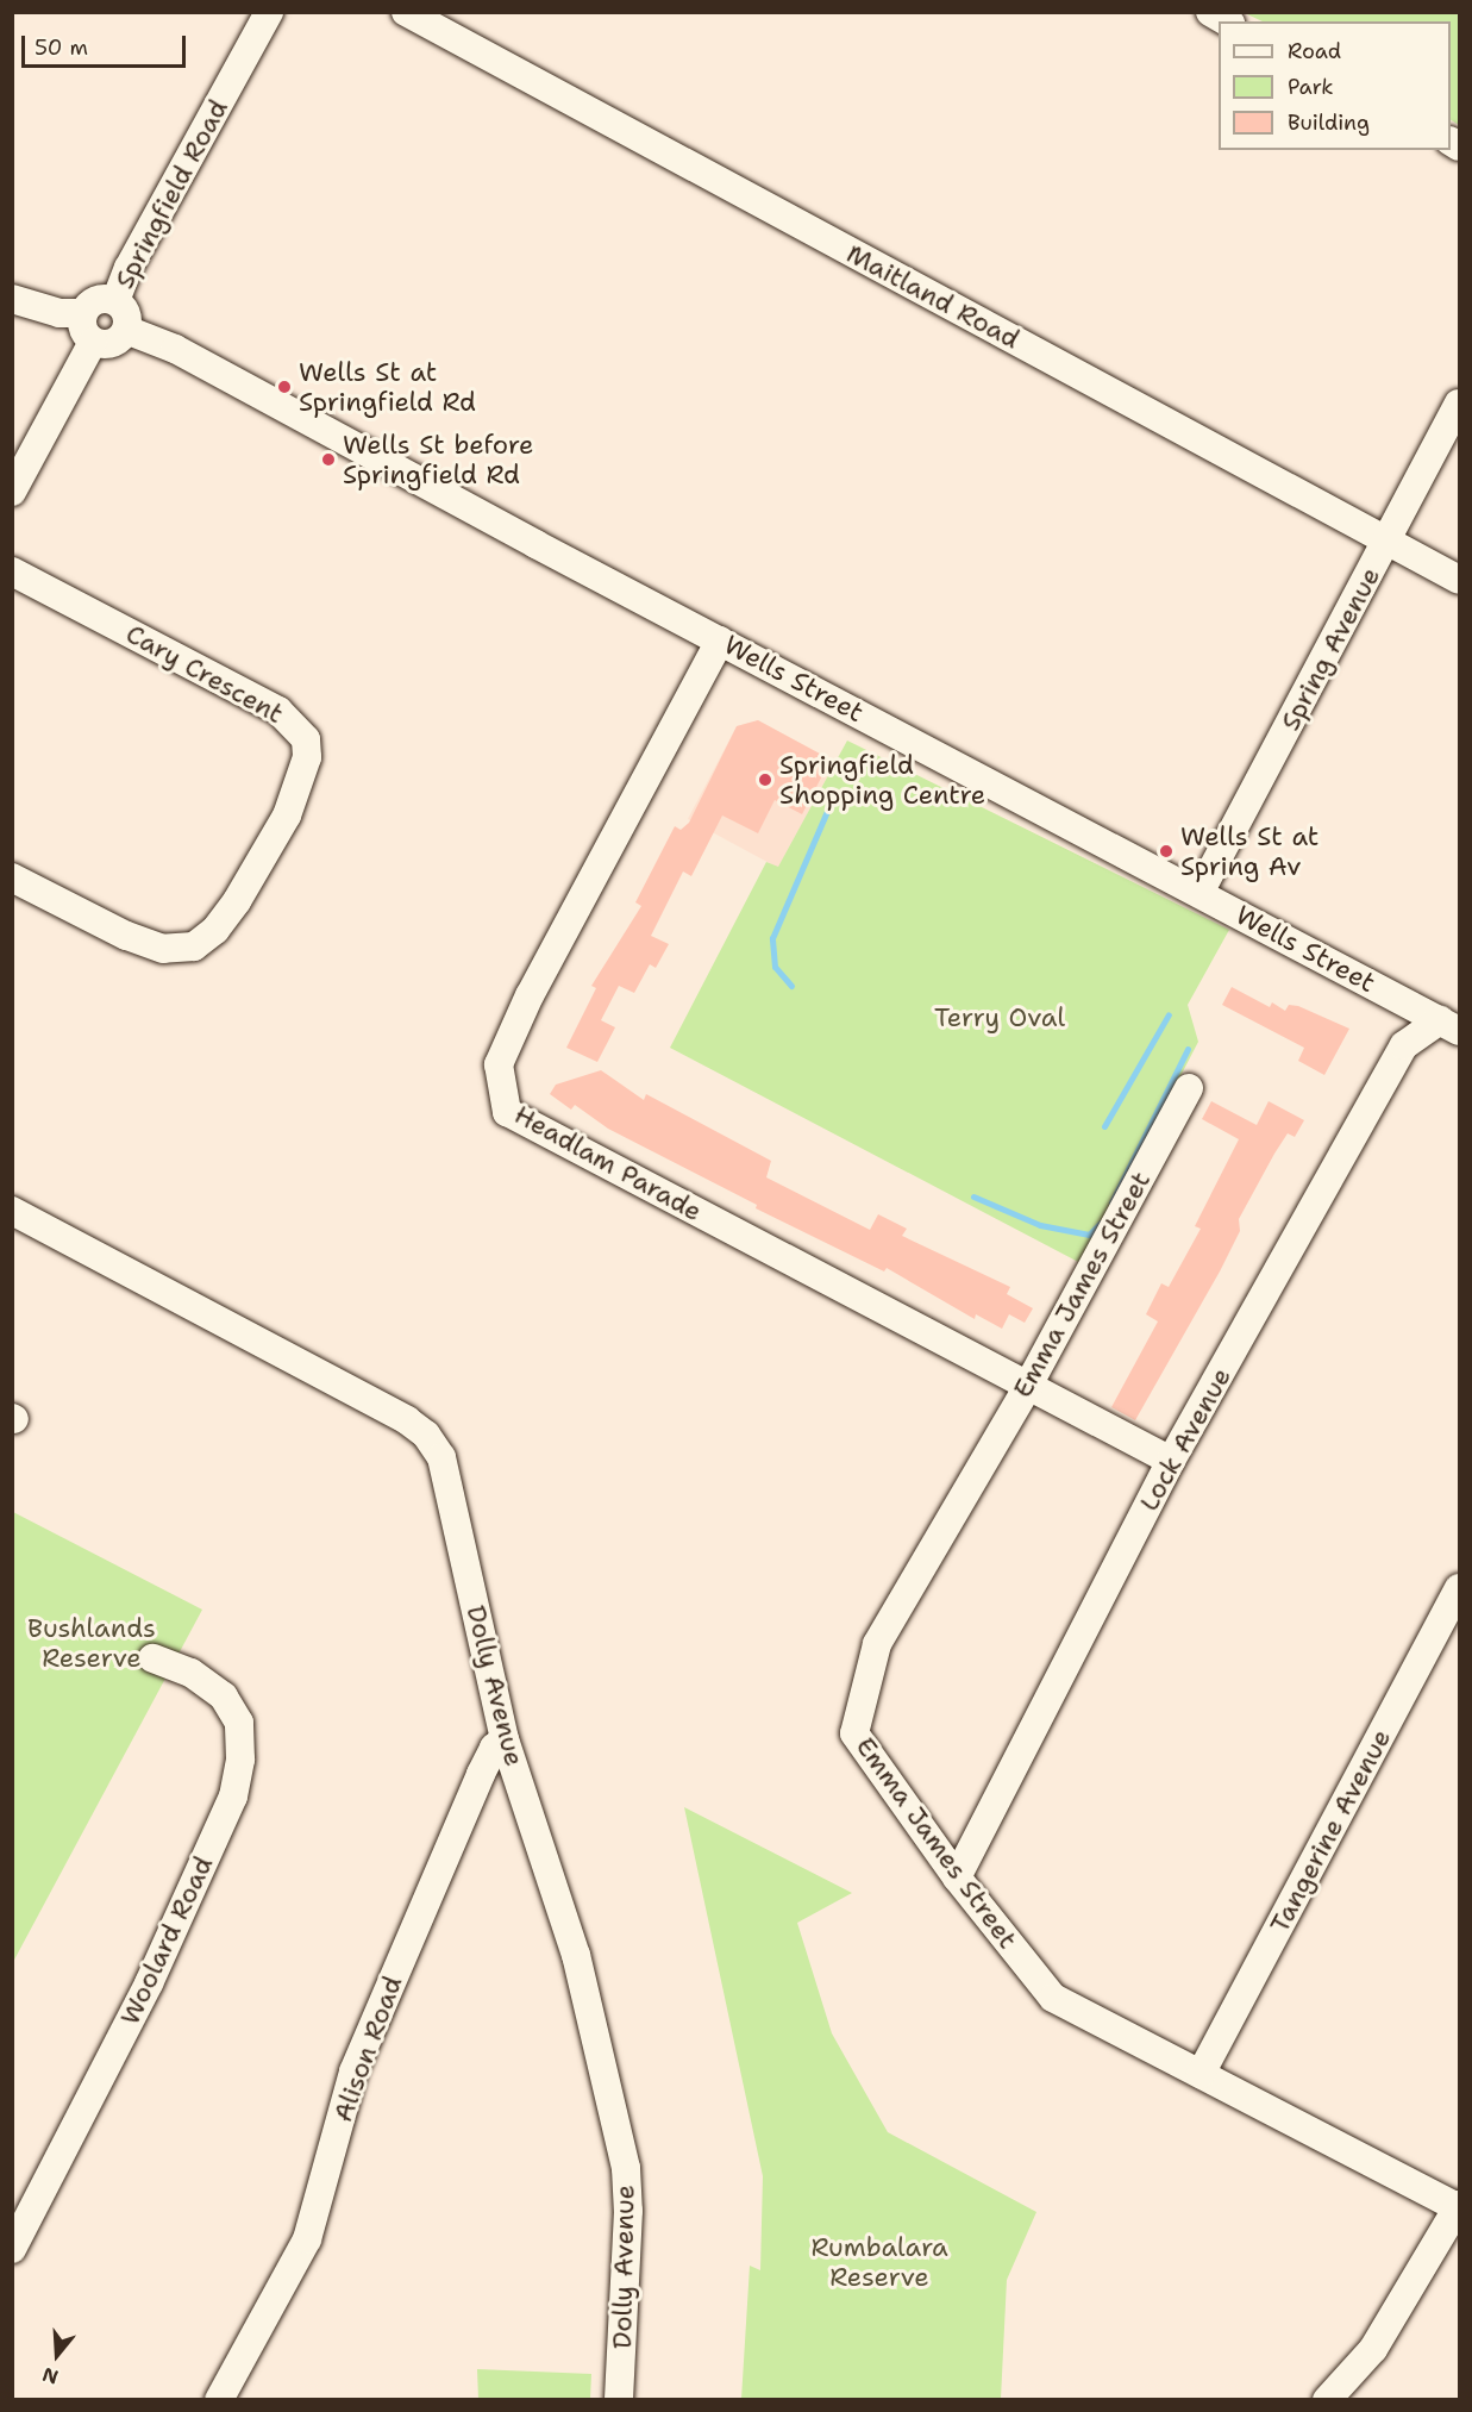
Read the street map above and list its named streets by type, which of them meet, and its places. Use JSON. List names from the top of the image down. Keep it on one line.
{"streets":{"street":["Springfield Road","Maitland Road","Spring Avenue","Cary Crescent","Wells Street","Headlam Parade","Emma James Street","Lock Avenue","Dolly Avenue","Tangerine Avenue","Woolard Road","Alison Road"]},"crossings":[["Springfield Road","Wells Street"],["Maitland Road","Spring Avenue"],["Spring Avenue","Wells Street"],["Wells Street","Headlam Parade"],["Wells Street","Lock Avenue"],["Headlam Parade","Emma James Street"],["Headlam Parade","Lock Avenue"],["Emma James Street","Lock Avenue"],["Emma James Street","Tangerine Avenue"],["Dolly Avenue","Alison Road"]],"parks":["Terry Oval","Bushlands Reserve","Rumbalara Reserve"],"places":["Wells St at Springfield Rd","Wells St before Springfield Rd","Springfield Shopping Centre","Wells St at Spring Av"],"legend":["Road","Park","Building"],"scale_bar":"50 m","north":"bottom"}
